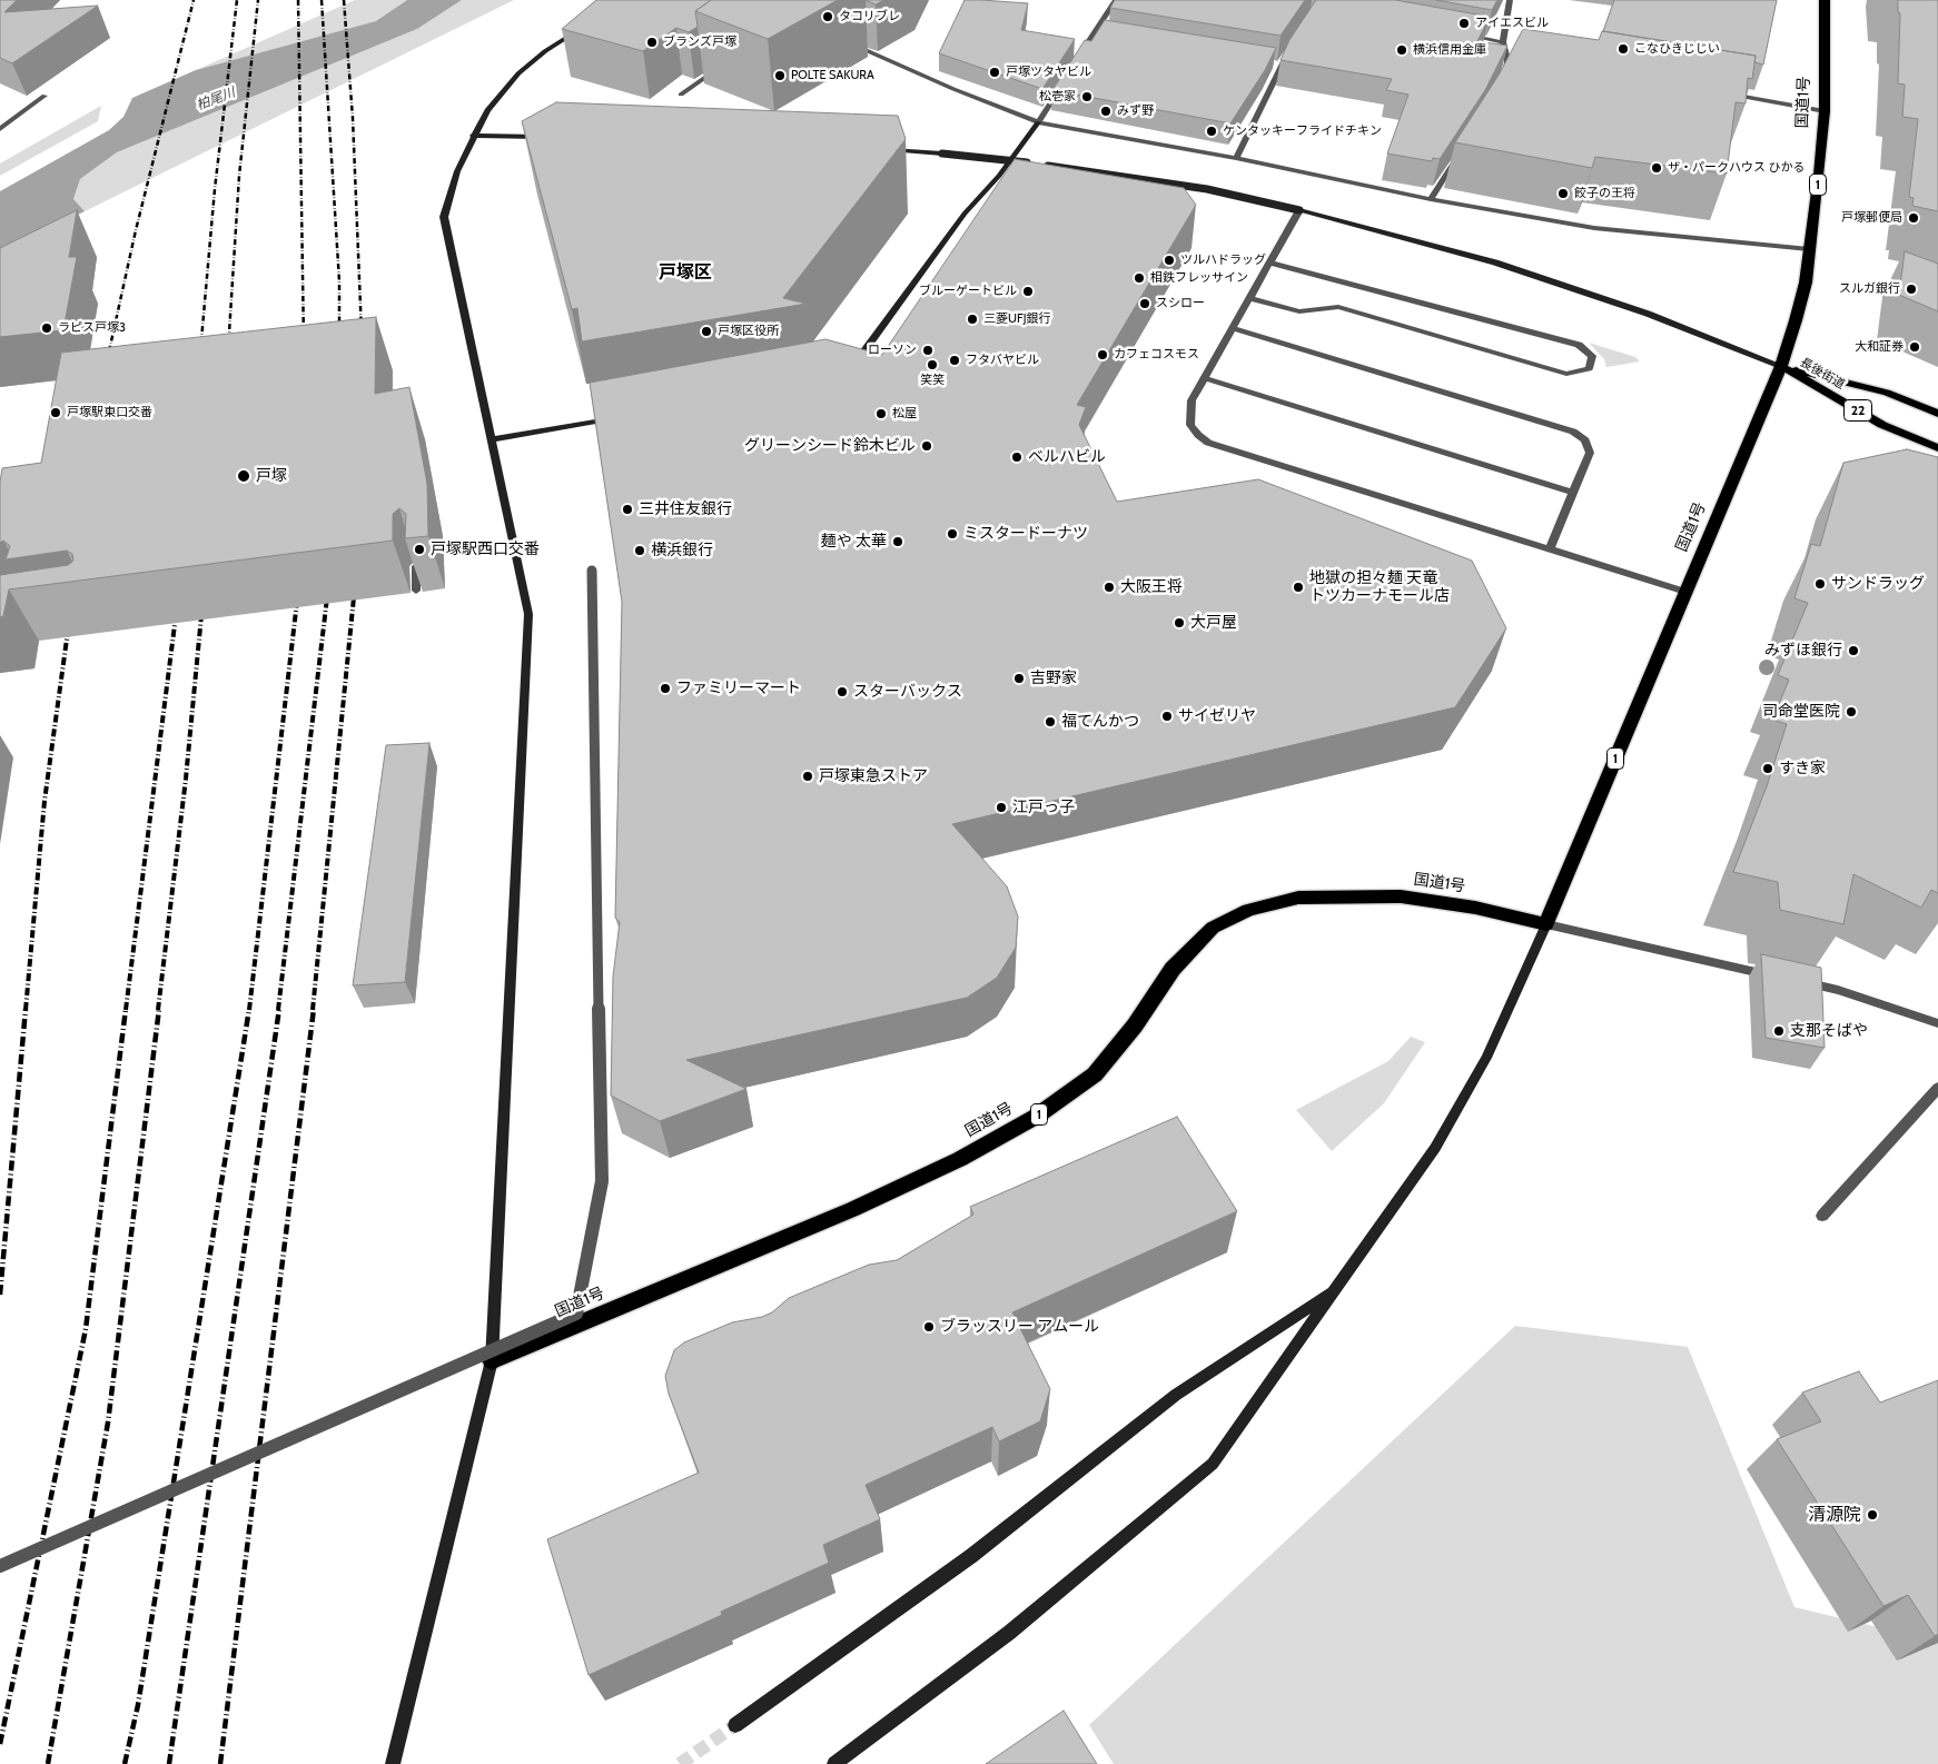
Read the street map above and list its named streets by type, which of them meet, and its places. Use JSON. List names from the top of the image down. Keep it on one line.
{"streets":{"highway":["国道1号","1"],"main road":["長後街道","22"]},"crossings":[["国道1号","長後街道"]],"districts":["戸塚区"],"water":["柏尾川"],"places":["タコリブレ","アイエスビル","ブランズ戸塚","こなひきじじい","横浜信用金庫","戸塚ツタヤビル","POLTE SAKURA","松壱家","みず野","ケンタッキーフライドチキン","ザ・パークハウス ひかる","餃子の王将","戸塚郵便局","ツルハドラッグ","相鉄フレッサイン","スルガ銀行","ブルーゲートビル","スシロー","三菱UFJ銀行","ラピス戸塚3","戸塚区役所","大和証券","ローソン","カフェコスモス","フタバヤビル","笑笑","戸塚駅東口交番","松屋","グリーンシード鈴木ビル","ベルハビル","戸塚","三井住友銀行","ミスタードーナツ","麺や 太華","戸塚駅西口交番","横浜銀行","サンドラッグ","大阪王将","地獄の担々麺 天竜 トツカーナモール店","大戸屋","みずほ銀行","吉野家","ファミリーマート","スターバックス","司命堂医院","サイゼリヤ","福てんかつ","すき家","戸塚東急ストア","江戸っ子","支那そばや","ブラッスリー アムール","清源院"]}
